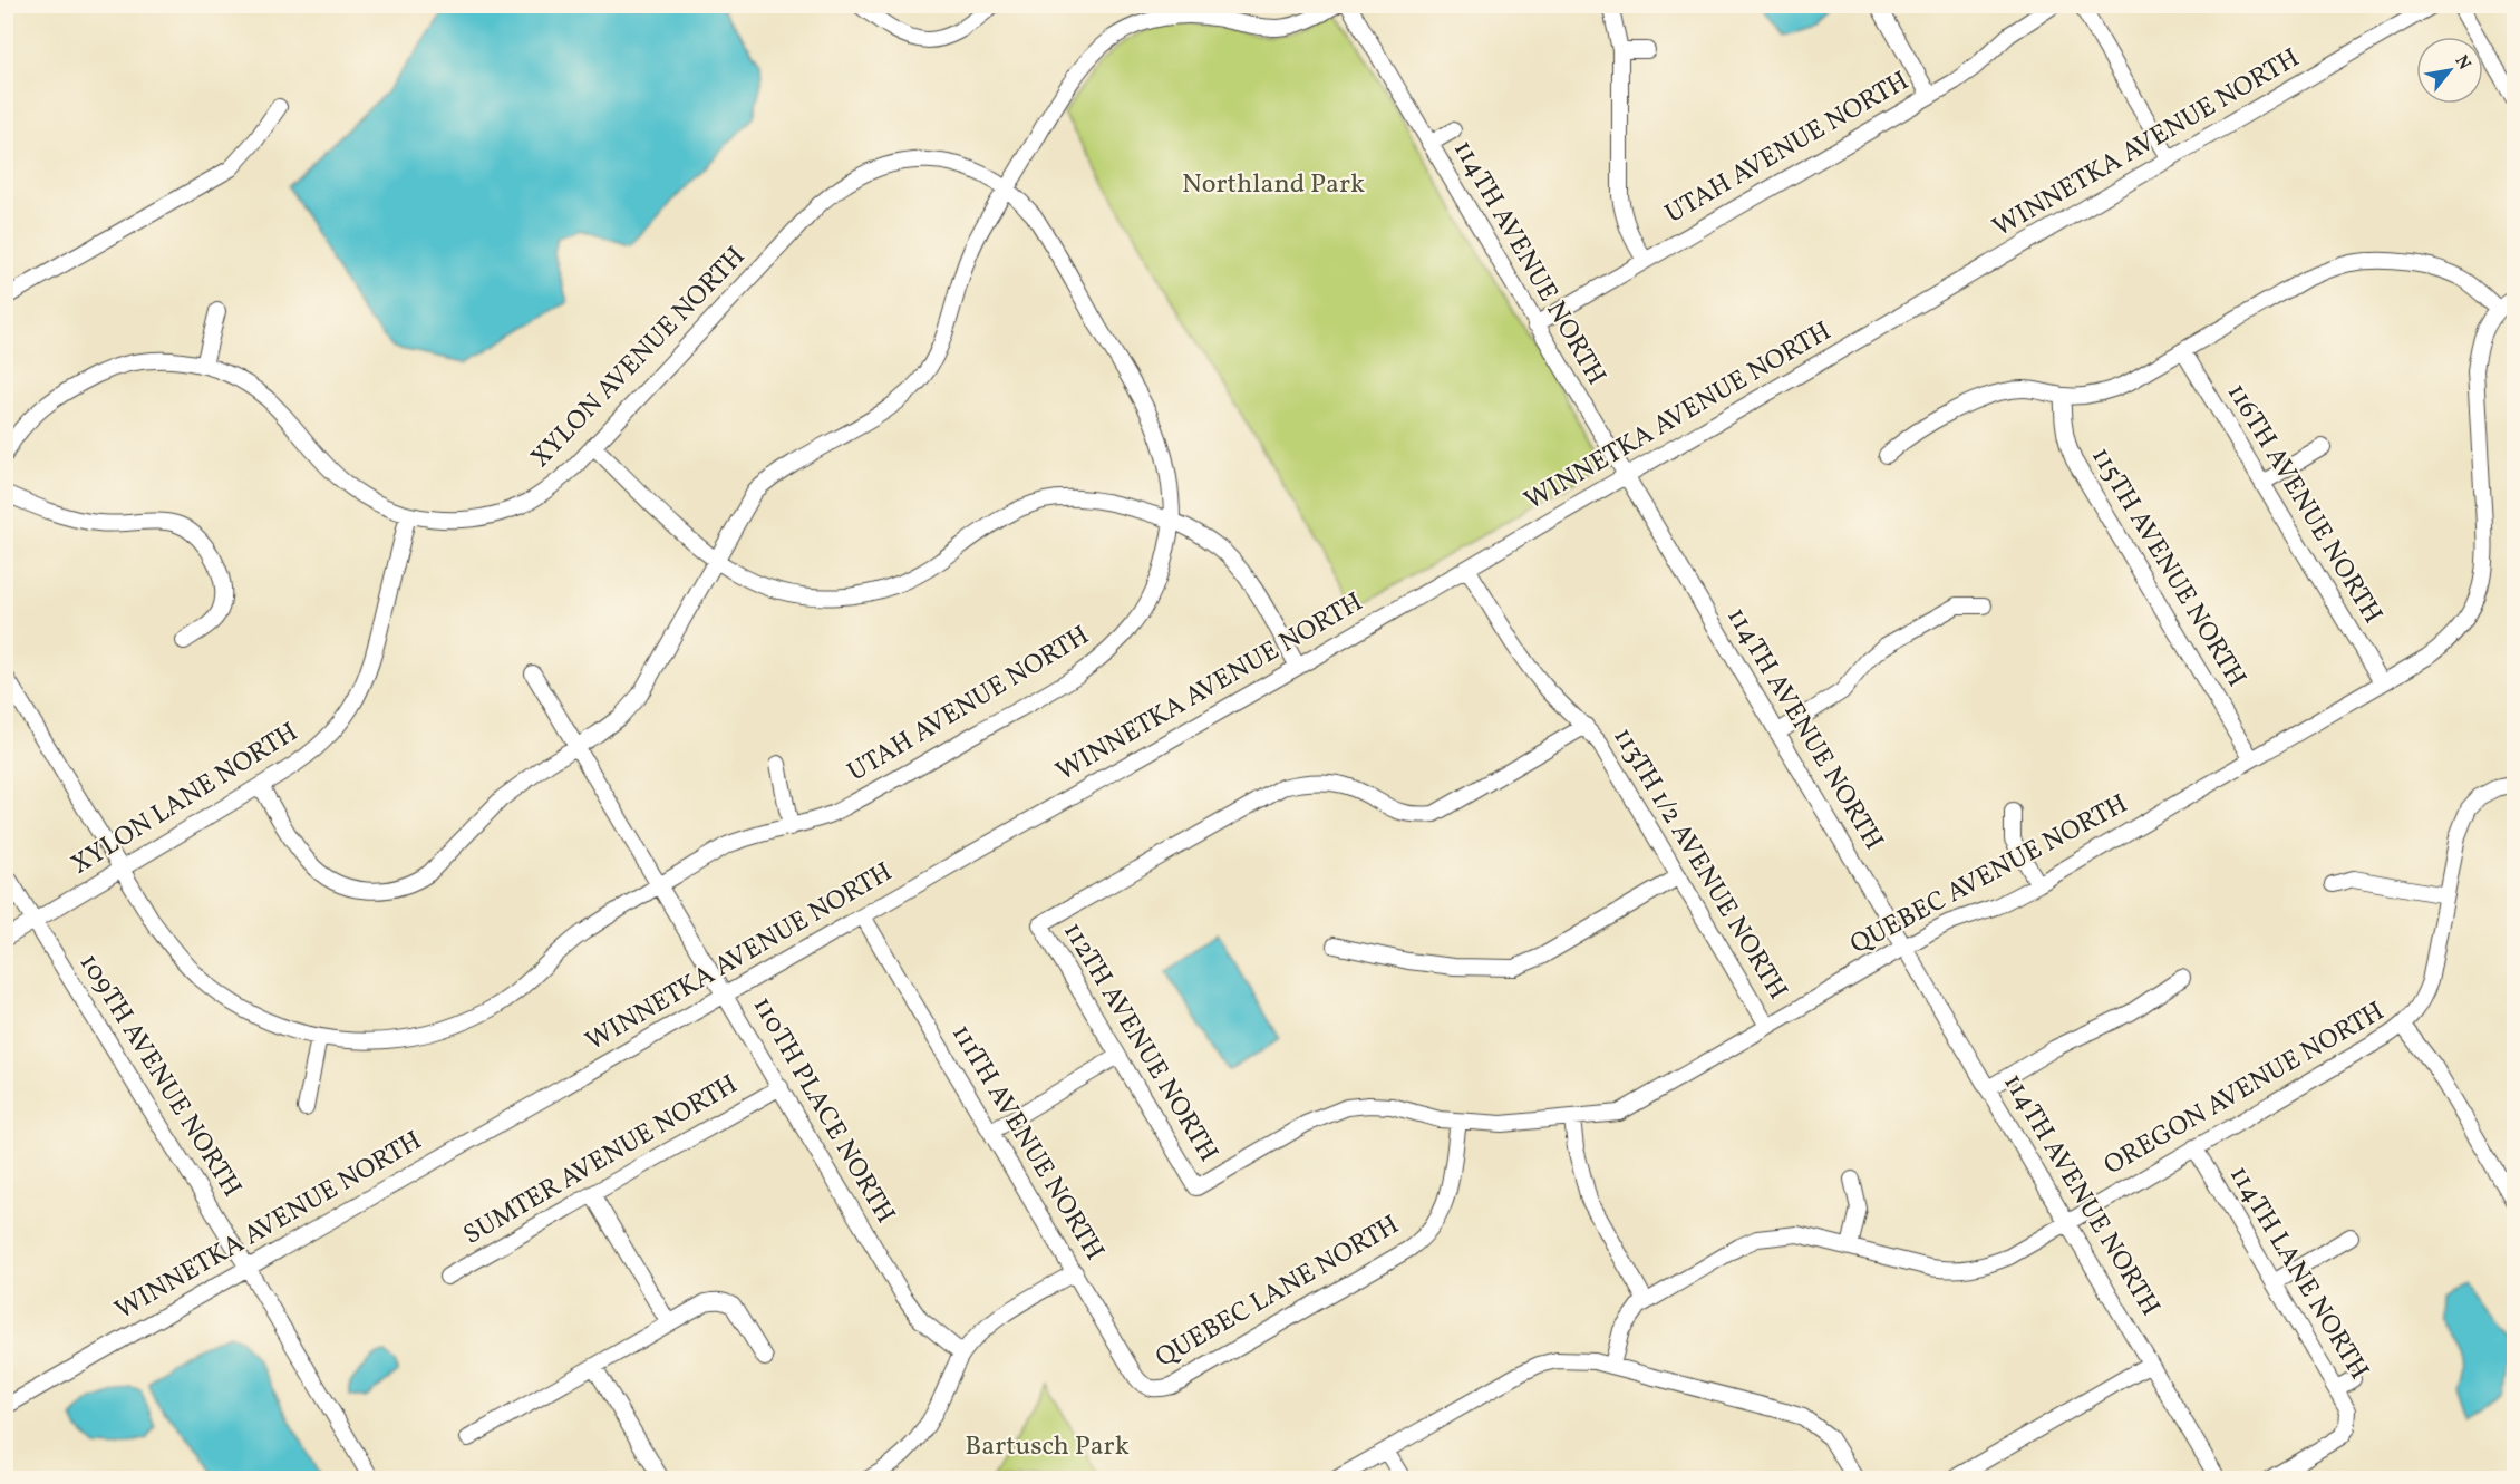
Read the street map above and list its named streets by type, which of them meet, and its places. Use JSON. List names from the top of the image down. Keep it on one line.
{"streets":{"street":["WINNETKA AVENUE NORTH","UTAH AVENUE NORTH","114TH AVENUE NORTH","XYLON AVENUE NORTH","116TH AVENUE NORTH","115TH AVENUE NORTH","XYLON LANE NORTH","113TH 1/2 AVENUE NORTH","QUEBEC AVENUE NORTH","112TH AVENUE NORTH","109TH AVENUE NORTH","OREGON AVENUE NORTH","110TH PLACE NORTH","111TH AVENUE NORTH","SUMTER AVENUE NORTH","114TH LANE NORTH","QUEBEC LANE NORTH"]},"crossings":[["WINNETKA AVENUE NORTH","114TH AVENUE NORTH"],["WINNETKA AVENUE NORTH","113TH 1/2 AVENUE NORTH"],["WINNETKA AVENUE NORTH","109TH AVENUE NORTH"],["WINNETKA AVENUE NORTH","110TH PLACE NORTH"],["WINNETKA AVENUE NORTH","111TH AVENUE NORTH"],["UTAH AVENUE NORTH","114TH AVENUE NORTH"],["UTAH AVENUE NORTH","XYLON AVENUE NORTH"],["UTAH AVENUE NORTH","XYLON LANE NORTH"],["UTAH AVENUE NORTH","110TH PLACE NORTH"],["114TH AVENUE NORTH","QUEBEC AVENUE NORTH"],["114TH AVENUE NORTH","OREGON AVENUE NORTH"],["XYLON AVENUE NORTH","XYLON LANE NORTH"],["116TH AVENUE NORTH","QUEBEC AVENUE NORTH"],["115TH AVENUE NORTH","QUEBEC AVENUE NORTH"],["XYLON LANE NORTH","109TH AVENUE NORTH"],["113TH 1/2 AVENUE NORTH","QUEBEC AVENUE NORTH"],["113TH 1/2 AVENUE NORTH","112TH AVENUE NORTH"],["QUEBEC AVENUE NORTH","112TH AVENUE NORTH"],["QUEBEC AVENUE NORTH","QUEBEC LANE NORTH"],["OREGON AVENUE NORTH","114TH LANE NORTH"],["110TH PLACE NORTH","SUMTER AVENUE NORTH"],["111TH AVENUE NORTH","QUEBEC LANE NORTH"]],"parks":["Northland Park","Bartusch Park"],"north":"top right"}
